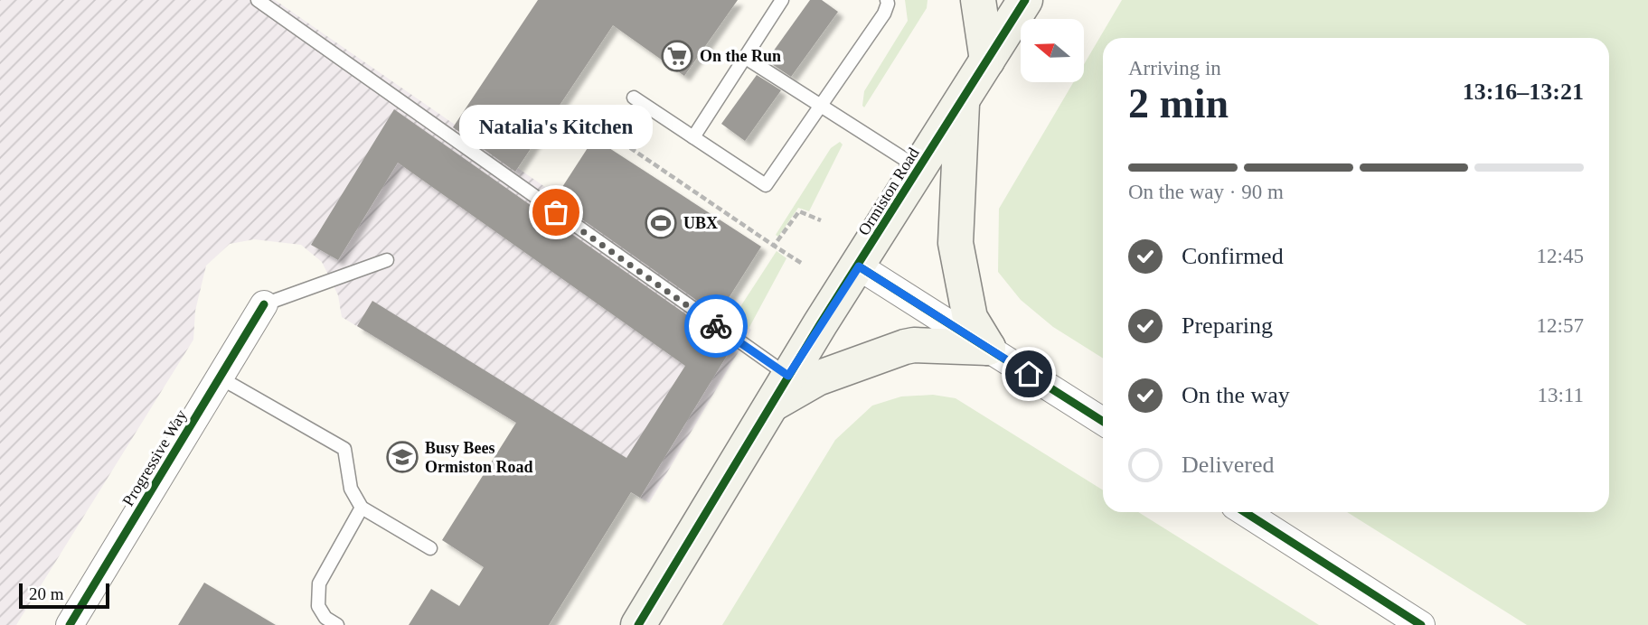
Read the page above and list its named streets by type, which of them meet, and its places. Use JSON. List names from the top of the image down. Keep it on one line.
{"streets":{"main road":["Ormiston Road"],"street":["Progressive Way"]},"places":{"supermarket":["On the Run"],"other":["Natalia's Kitchen"],"sports":["UBX"],"school or university":["Busy Bees Ormiston Road"]},"scale_bar":"20 m","north":"left","page":{"heading":["2 min","Arriving in","13:16–13:21"],"bubble":"Natalia's Kitchen","bar":"On the way · 90 m","list":[["Confirmed","12:45"],["Preparing","12:57"],["On the way","13:11"],"Delivered"],"scale":"20 m"}}
